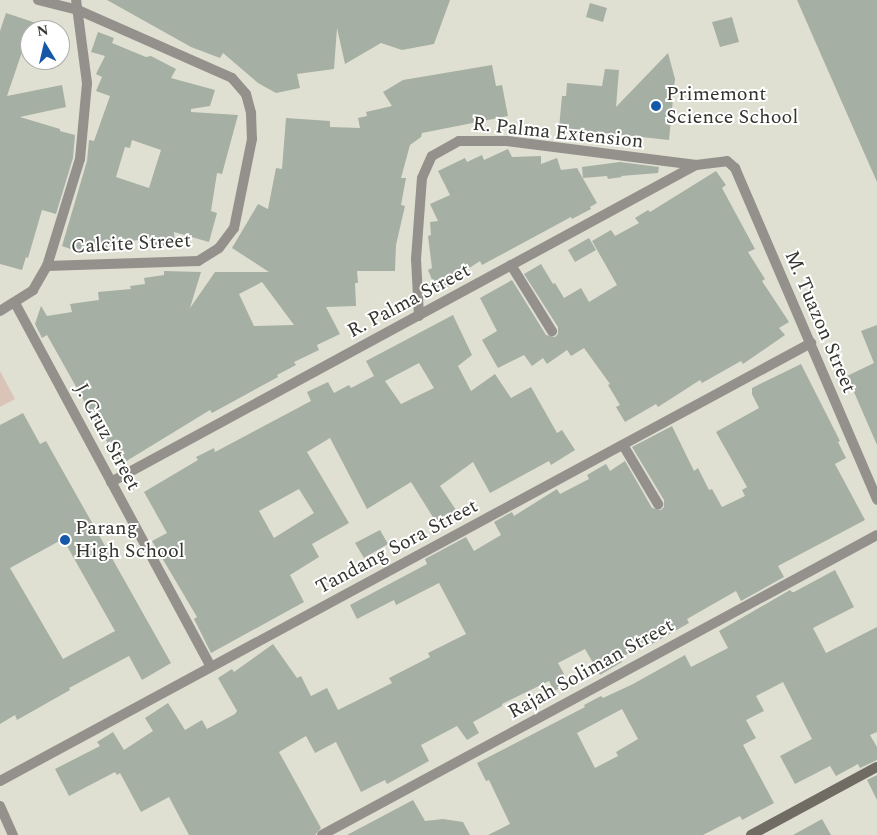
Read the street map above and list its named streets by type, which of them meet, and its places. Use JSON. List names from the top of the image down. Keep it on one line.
{"streets":{"street":["R. Palma Extension","Calcite Street","R. Palma Street","M. Tuazon Street","J. Cruz Street","Tandang Sora Street","Rajah Soliman Street"]},"crossings":[["R. Palma Extension","R. Palma Street"],["Calcite Street","J. Cruz Street"],["R. Palma Street","M. Tuazon Street"],["R. Palma Street","J. Cruz Street"],["M. Tuazon Street","Tandang Sora Street"],["J. Cruz Street","Tandang Sora Street"]],"places":["Primemont Science School","Parang High School"],"north":"top"}
